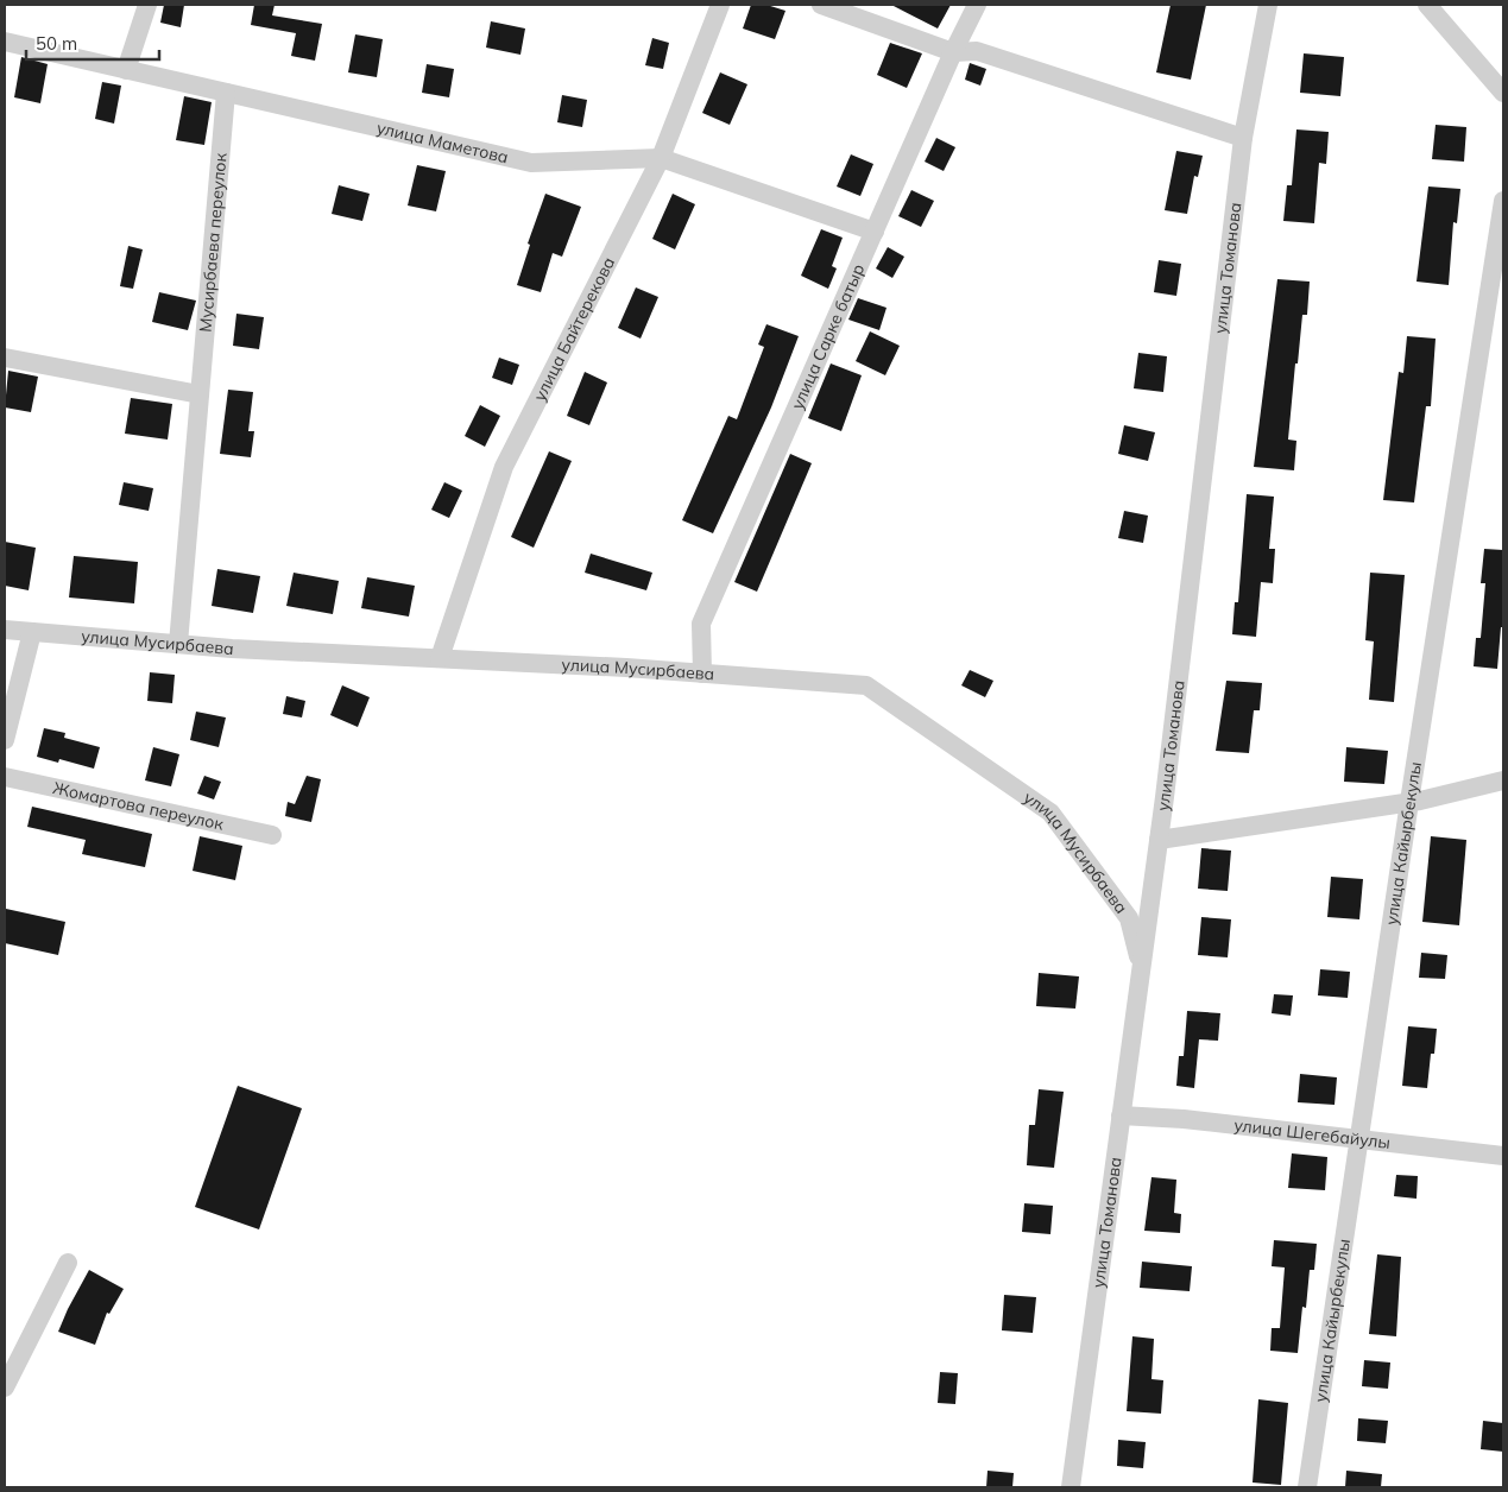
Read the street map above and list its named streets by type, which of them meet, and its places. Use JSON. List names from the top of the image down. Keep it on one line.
{"streets":{"street":["улица Маметова","Мусирбаева переулок","улица Томанова","улица Байтерекова","улица Сарке батыр","улица Мусирбаева","Жомартова переулок","улица Кайырбекулы","улица Шегебайулы"]},"crossings":[["улица Маметова","Мусирбаева переулок"],["улица Маметова","улица Байтерекова"],["улица Маметова","улица Сарке батыр"],["Мусирбаева переулок","улица Мусирбаева"],["улица Томанова","улица Мусирбаева"],["улица Томанова","улица Шегебайулы"],["улица Байтерекова","улица Мусирбаева"],["улица Сарке батыр","улица Мусирбаева"],["улица Кайырбекулы","улица Шегебайулы"]],"scale_bar":"50 m"}
